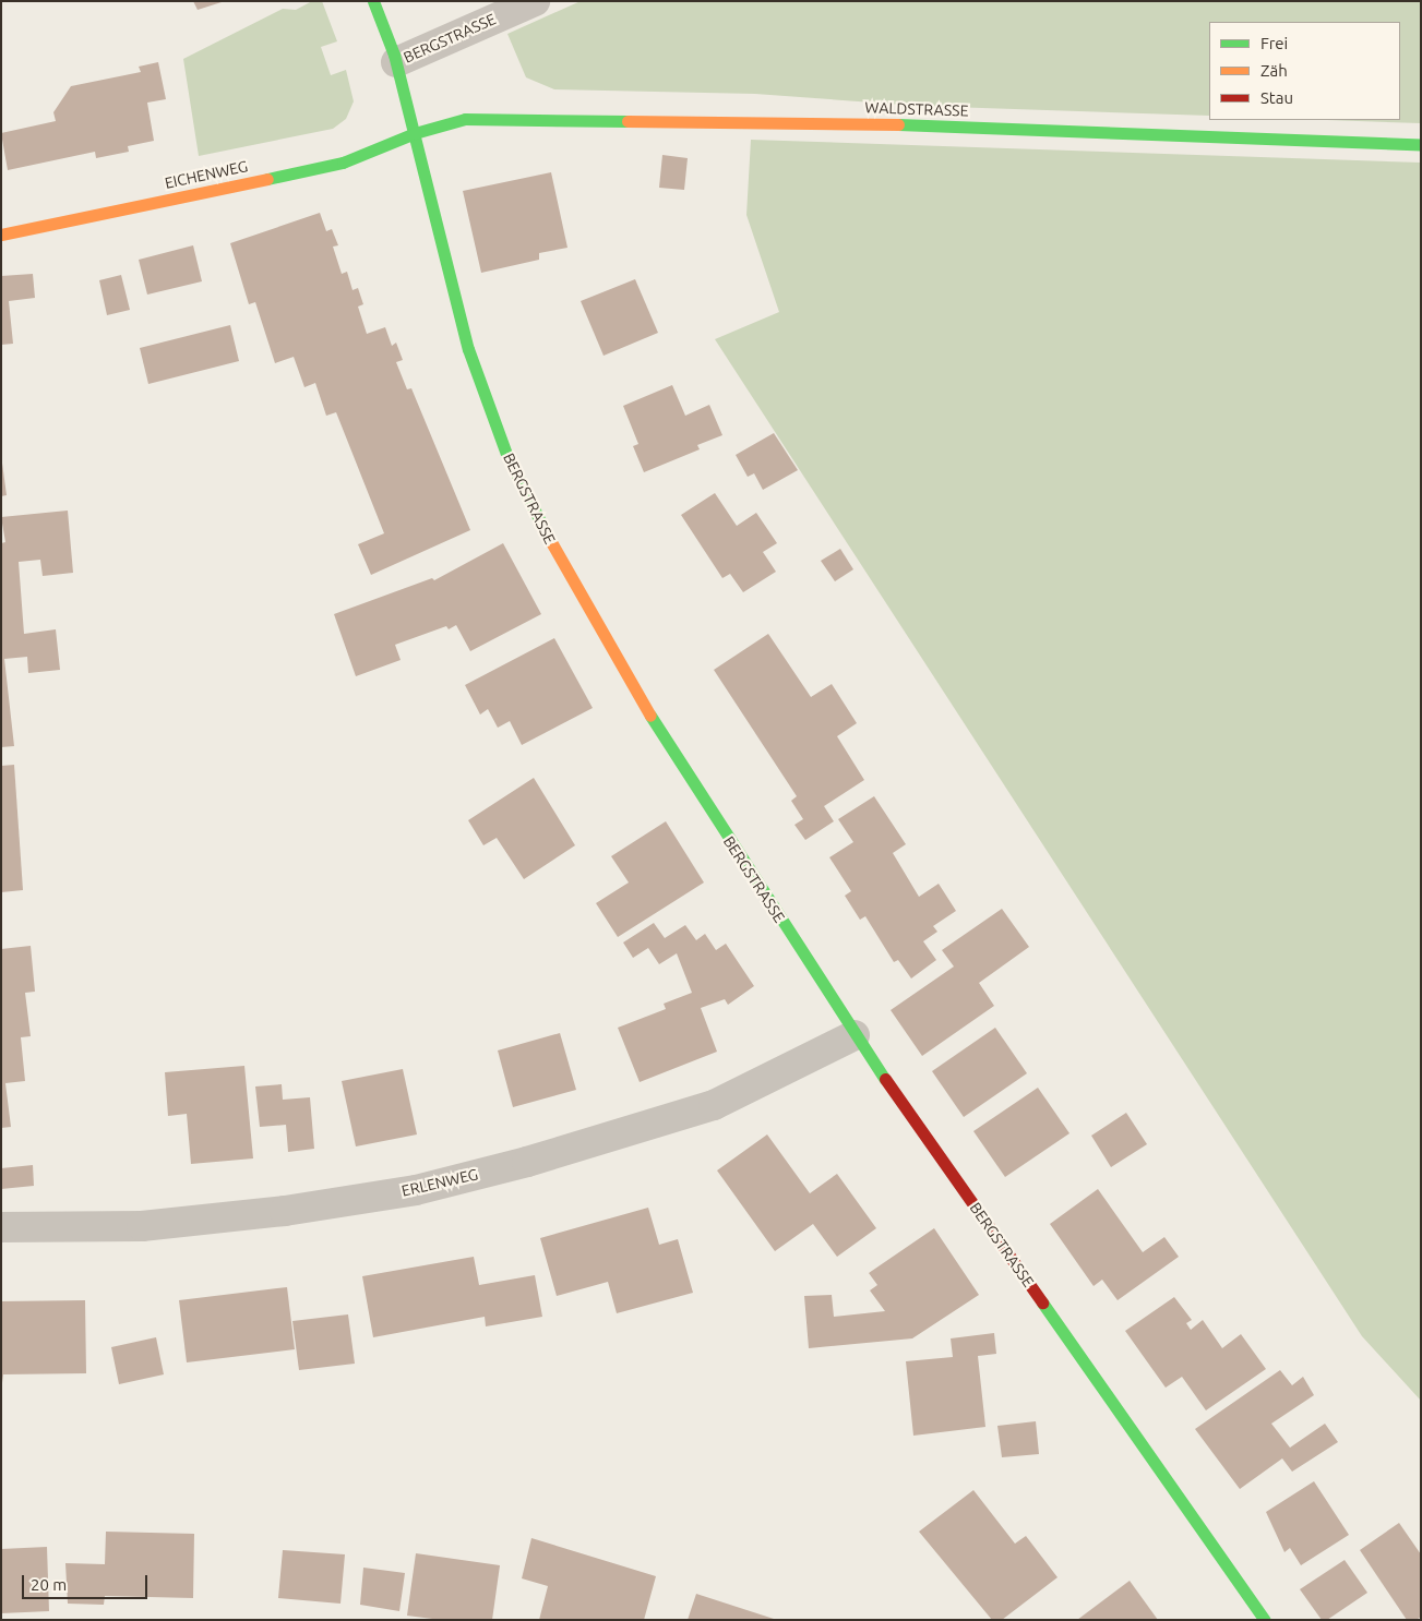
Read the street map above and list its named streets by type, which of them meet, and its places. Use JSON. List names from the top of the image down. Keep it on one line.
{"streets":{"street":["BERGSTRASSE","WALDSTRASSE","EICHENWEG","ERLENWEG"]},"crossings":[["BERGSTRASSE","WALDSTRASSE"],["BERGSTRASSE","EICHENWEG"],["BERGSTRASSE","ERLENWEG"],["WALDSTRASSE","EICHENWEG"]],"legend":["Frei","Zäh","Stau"],"scale_bar":"20 m"}
